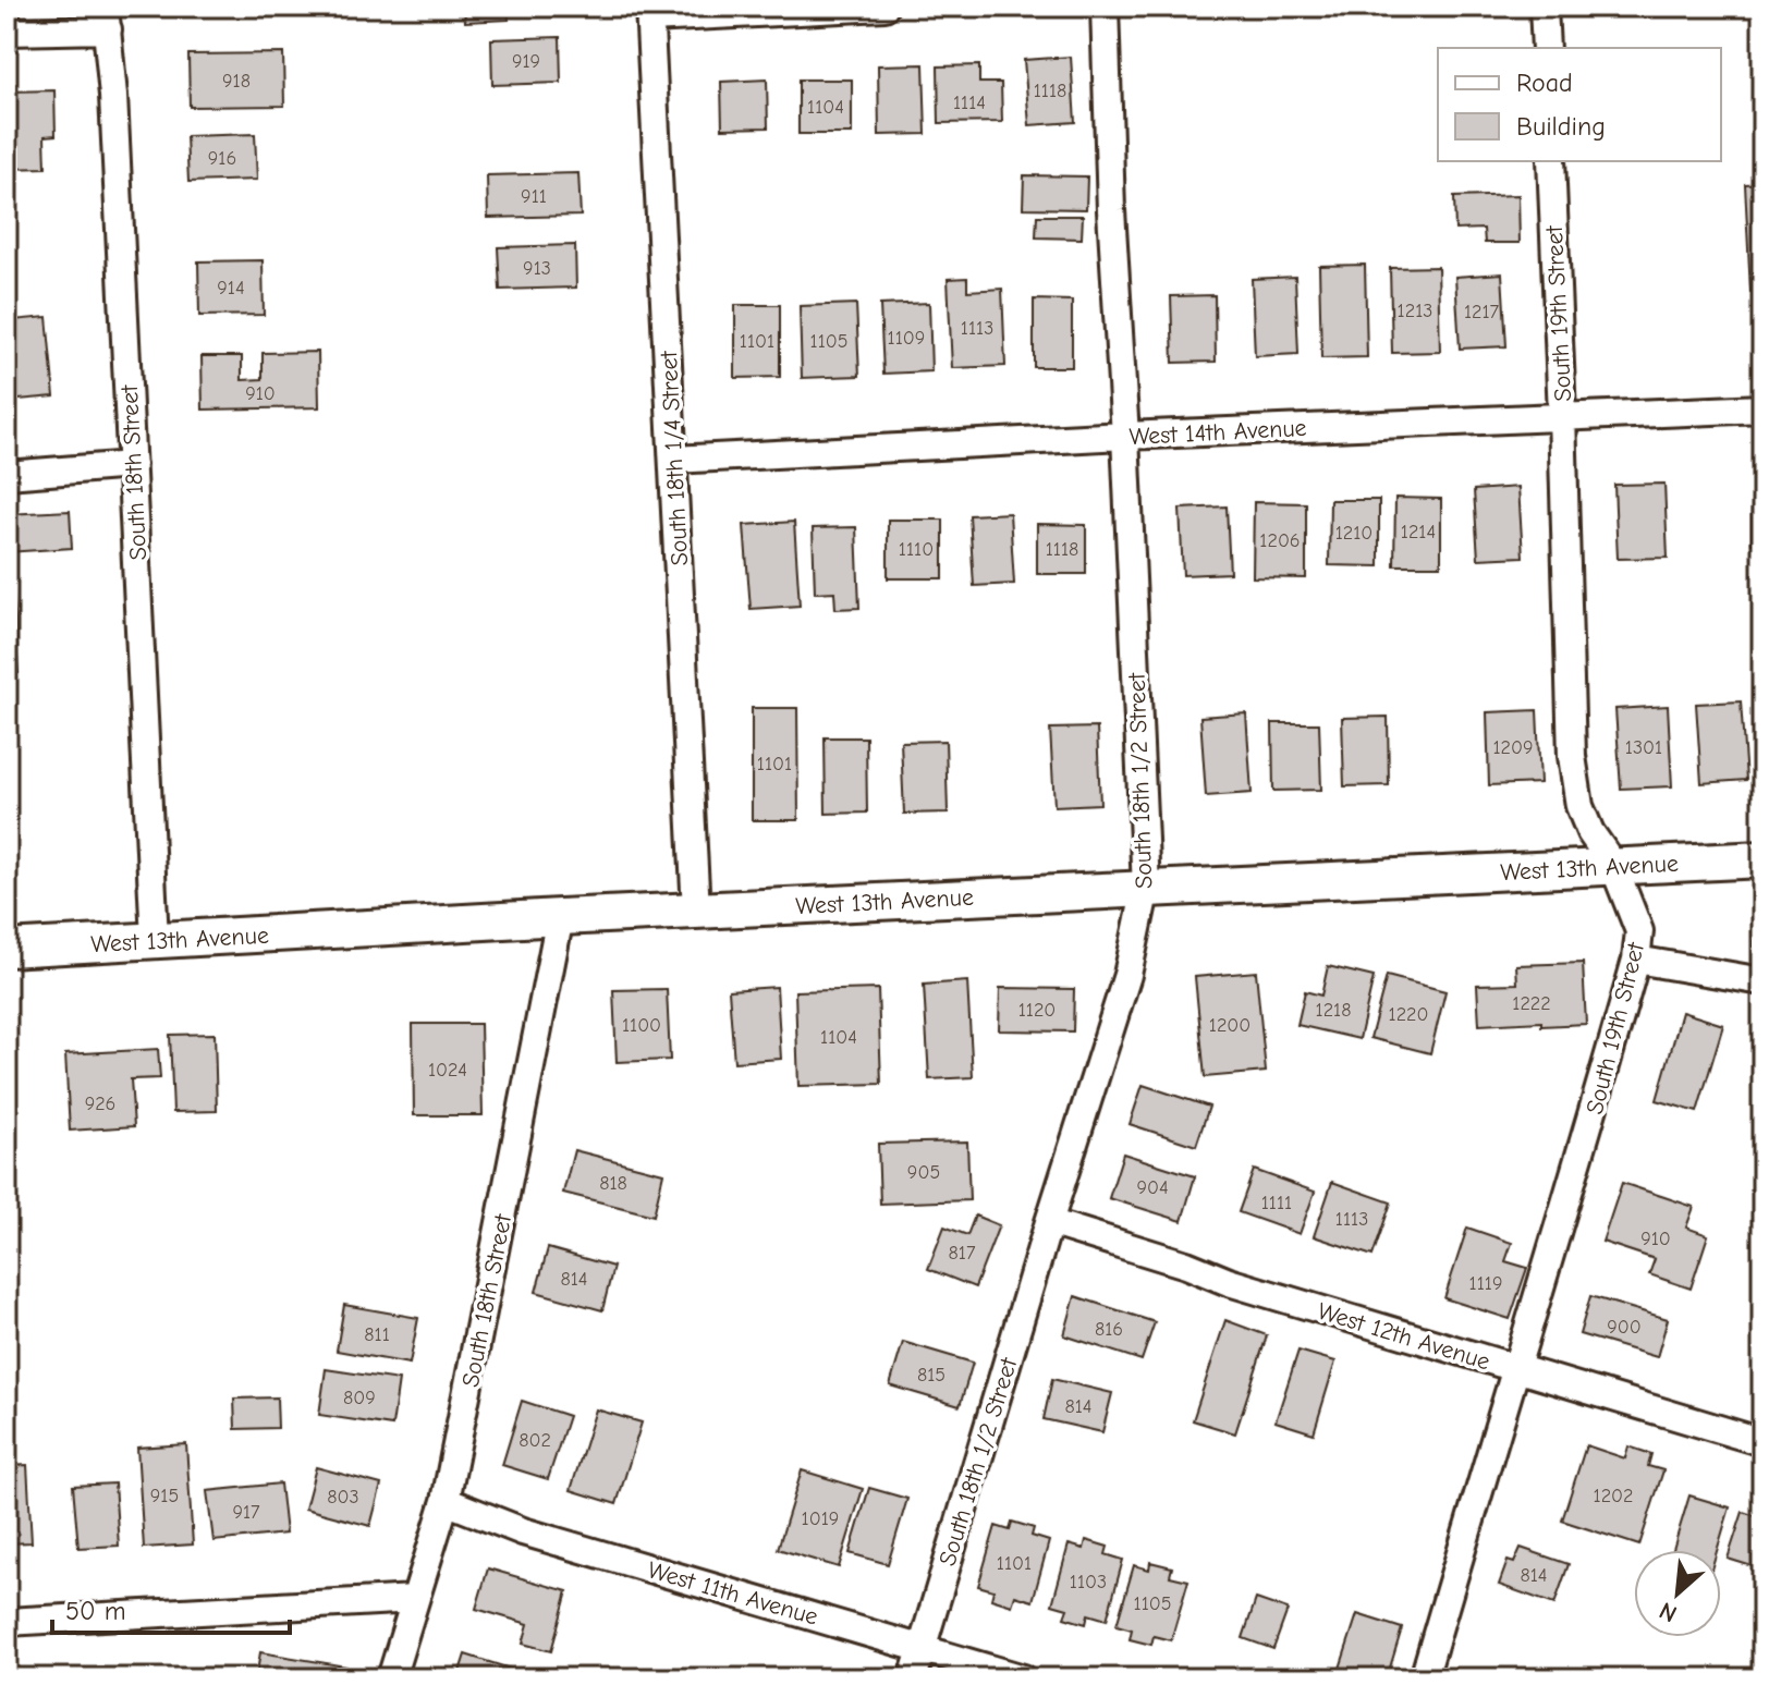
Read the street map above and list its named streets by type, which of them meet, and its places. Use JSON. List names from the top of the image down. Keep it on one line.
{"streets":{"street":["South 19th Street","West 14th Avenue","South 18th 1/4 Street","South 18th Street","South 18th 1/2 Street","West 13th Avenue","West 12th Avenue","West 11th Avenue"]},"crossings":[["South 19th Street","West 14th Avenue"],["South 19th Street","West 13th Avenue"],["South 19th Street","West 12th Avenue"],["West 14th Avenue","South 18th 1/4 Street"],["West 14th Avenue","South 18th 1/2 Street"],["South 18th 1/4 Street","West 13th Avenue"],["South 18th Street","West 13th Avenue"],["South 18th Street","West 11th Avenue"],["South 18th 1/2 Street","West 13th Avenue"],["South 18th 1/2 Street","West 12th Avenue"],["South 18th 1/2 Street","West 11th Avenue"]],"house_numbers":["919","918","1118","1114","1104","916","911","913","914","1213","1217","1113","1109","1101","1105","910","1214","1210","1206","1110","1118","1209","1301","1101","1222","1120","1218","1220","1100","1200","1104","1024","926","905","818","904","1111","1113","910","817","814","1119","900","816","811","815","809","814","802","915","1202","803","917","1019","1101","814","1103","1105"],"legend":["Road","Building"],"scale_bar":"50 m","north":"bottom left"}
